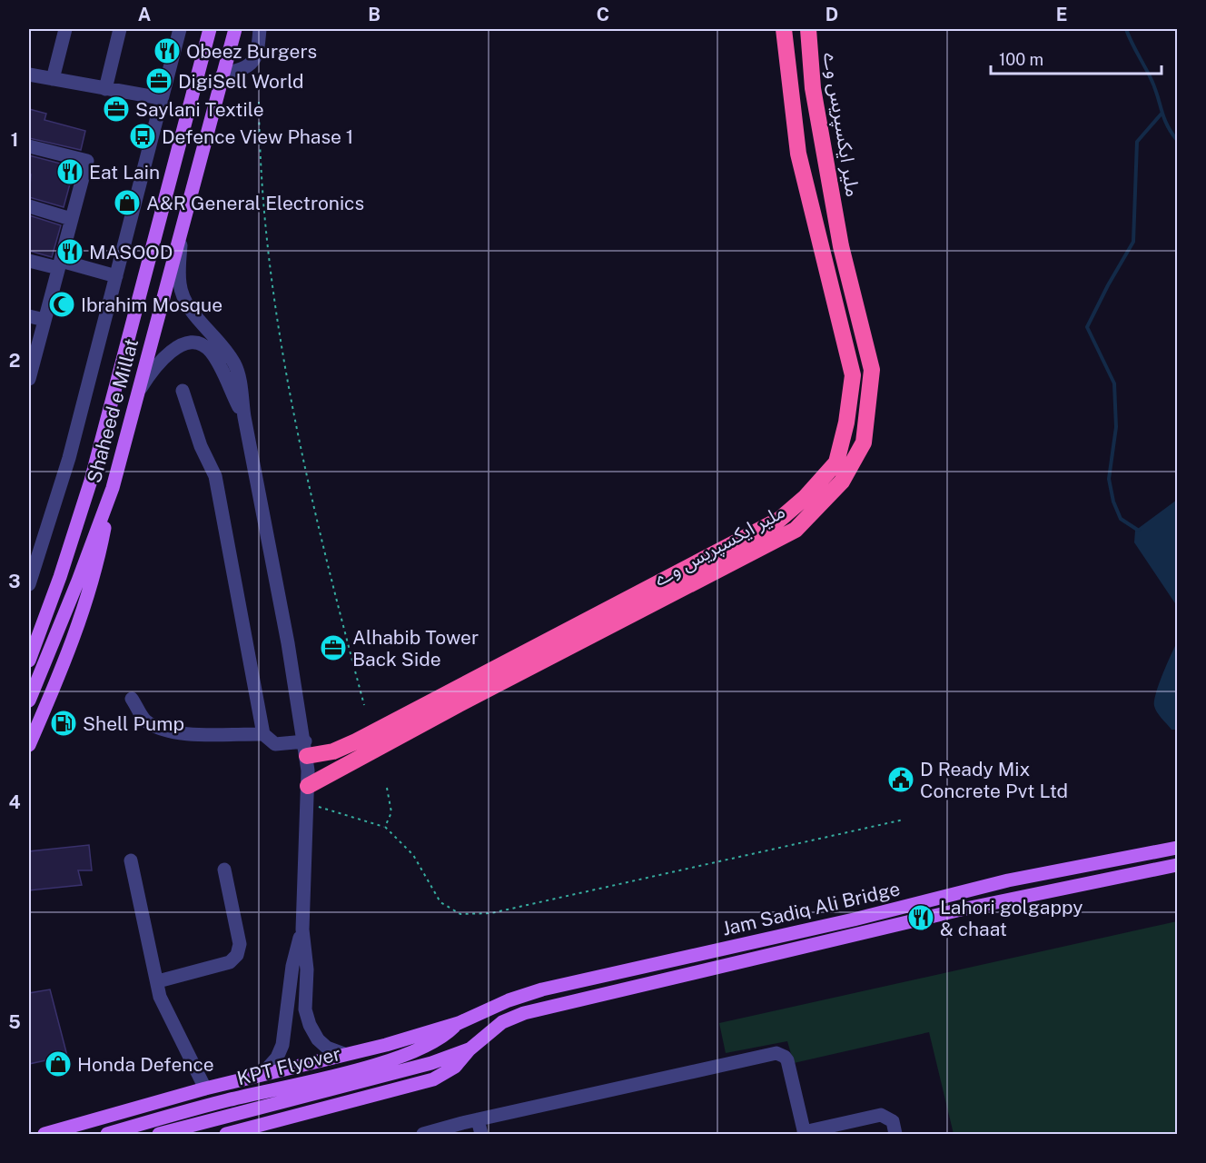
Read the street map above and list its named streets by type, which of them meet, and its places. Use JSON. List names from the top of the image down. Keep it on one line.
{"streets":{"highway":["ملیر ایکسپریس وے"],"main road":["Shaheed e Millat","Jam Sadiq Ali Bridge","KPT Flyover"]},"places":{"restaurant":["Obeez Burgers","Eat Lain","MASOOD","Lahori golgappy & chaat"],"office":["DigiSell World","Saylani Textile","Alhabib Tower Back Side"],"bus stop":["Defence View Phase 1"],"shop":["A&R General Electronics","Honda Defence"],"mosque":["Ibrahim Mosque"],"fuel station":["Shell Pump"],"public building":["D Ready Mix Concrete Pvt Ltd"]},"scale_bar":"100 m","grid":{"columns":["A","B","C","D","E"],"rows":["1","2","3","4","5"]}}
